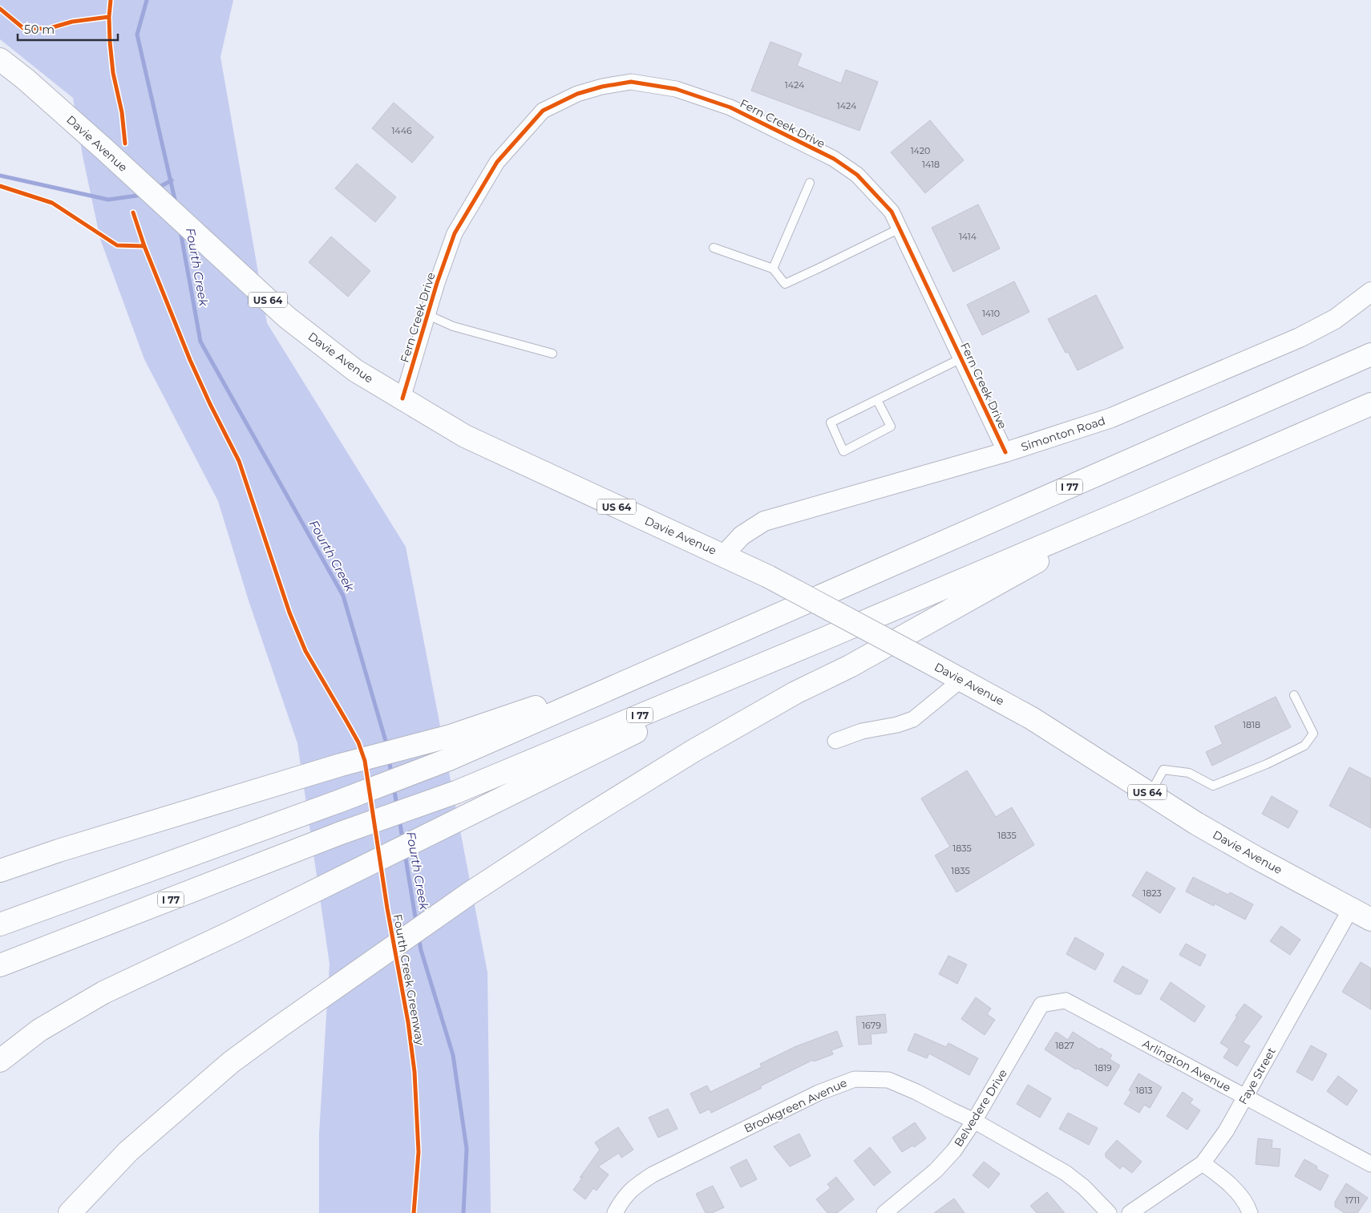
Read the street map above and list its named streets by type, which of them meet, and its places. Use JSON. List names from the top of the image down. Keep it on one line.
{"streets":{"main road":["Davie Avenue","US 64","I 77"],"street":["Fern Creek Drive","Simonton Road","Arlington Avenue","Faye Street","Brookgreen Avenue","Belvedere Drive"],"cycle path":["Fourth Creek Greenway"]},"crossings":[["Fern Creek Drive","Davie Avenue"],["Fern Creek Drive","Simonton Road"],["Davie Avenue","Simonton Road"],["Davie Avenue","Faye Street"],["Arlington Avenue","Faye Street"],["Arlington Avenue","Belvedere Drive"],["Brookgreen Avenue","Belvedere Drive"]],"water":["Fourth Creek"],"house_numbers":["1424","1424","1446","1420","1418","1414","1410","1818","1835","1835","1835","1823","1679","1827","1819","1813","1711"],"scale_bar":"50 m"}
